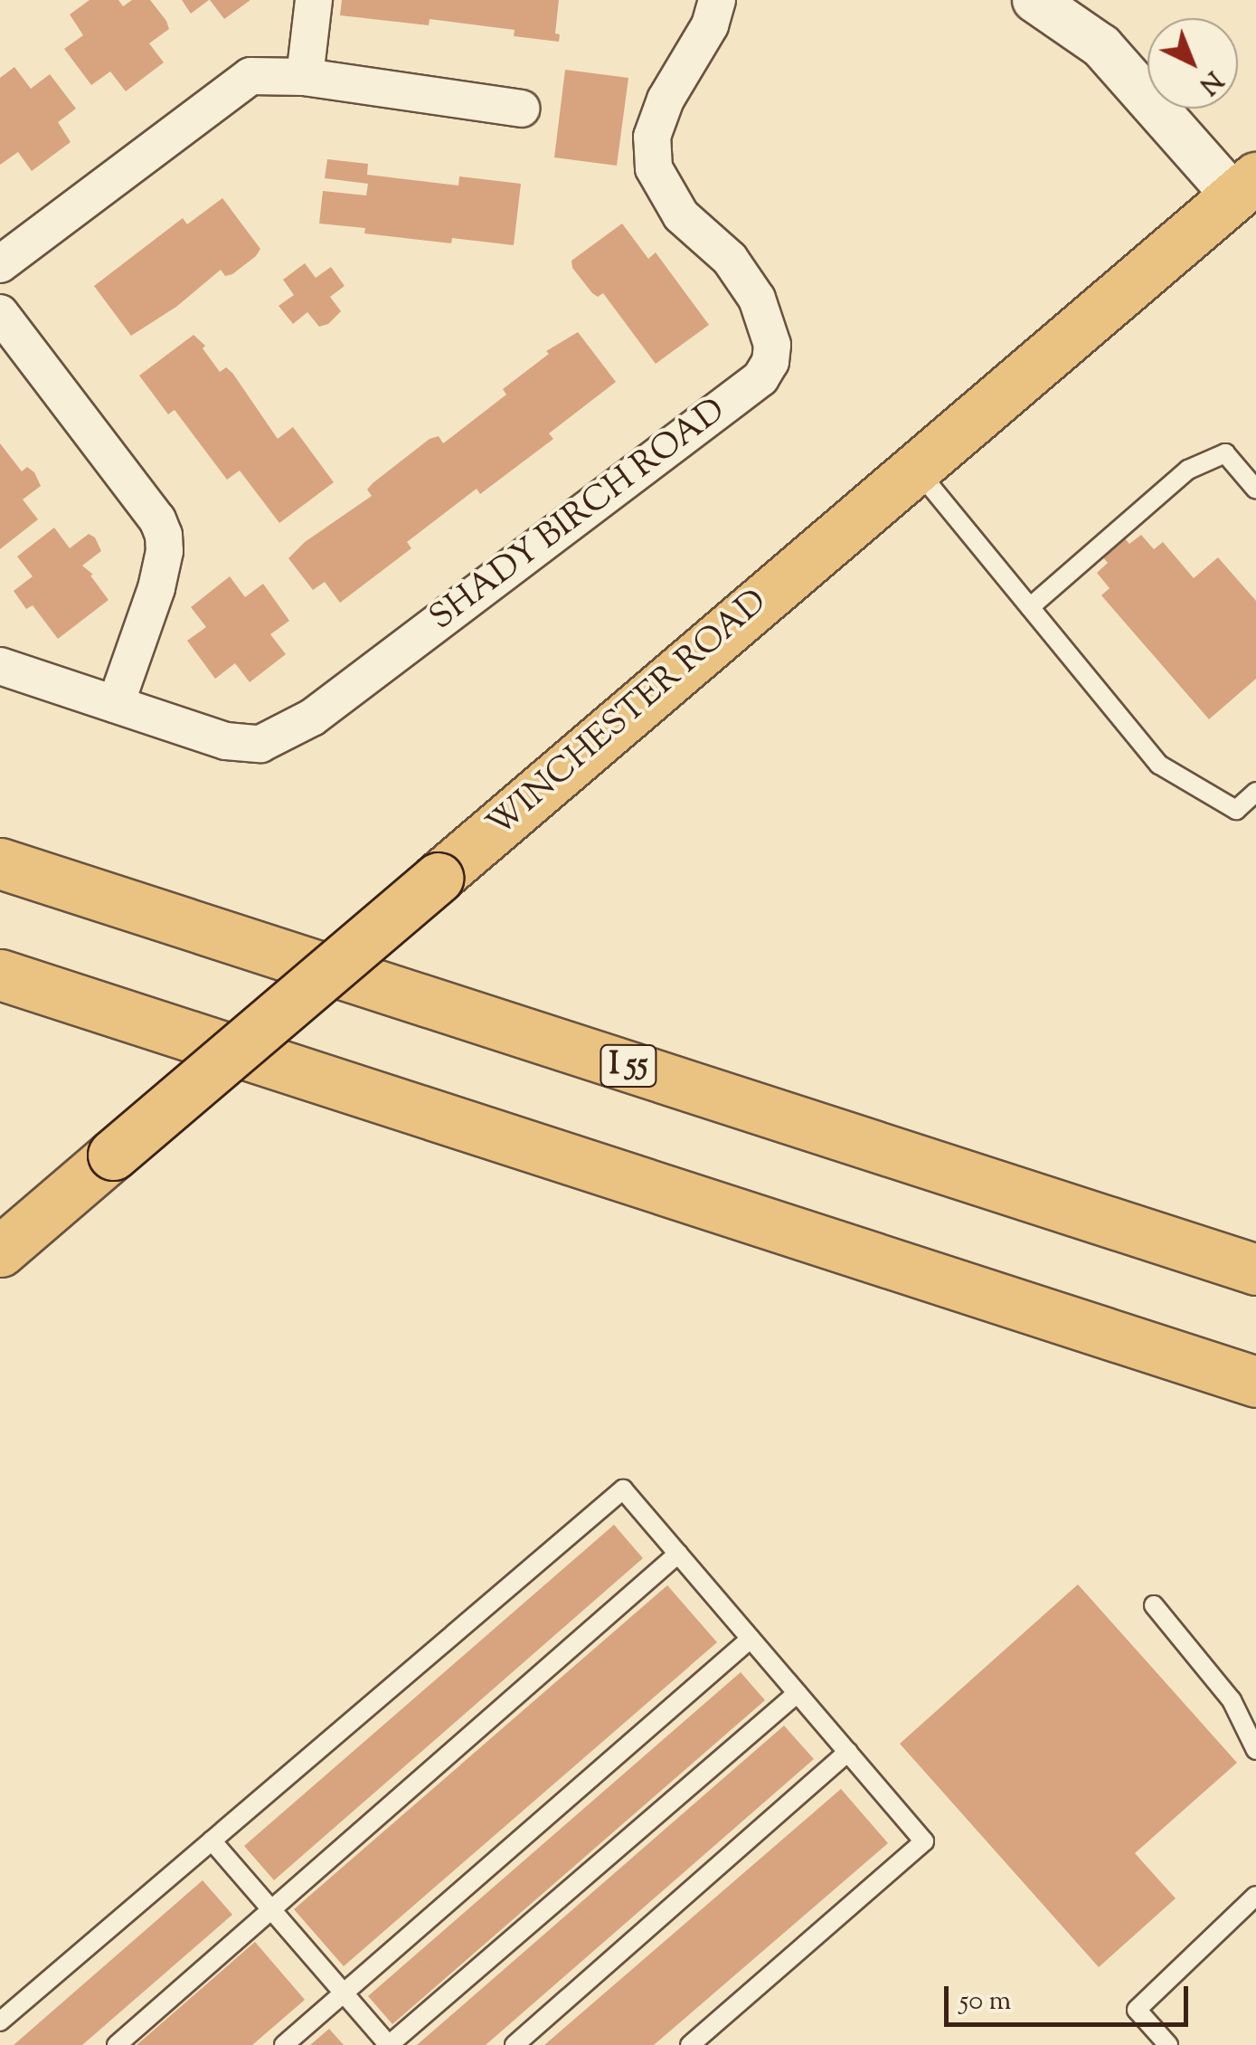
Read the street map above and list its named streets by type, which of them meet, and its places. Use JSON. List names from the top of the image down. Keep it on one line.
{"streets":{"main road":["WINCHESTER ROAD","I 55"],"street":["SHADY BIRCH ROAD"]},"scale_bar":"50 m","north":"bottom right"}
